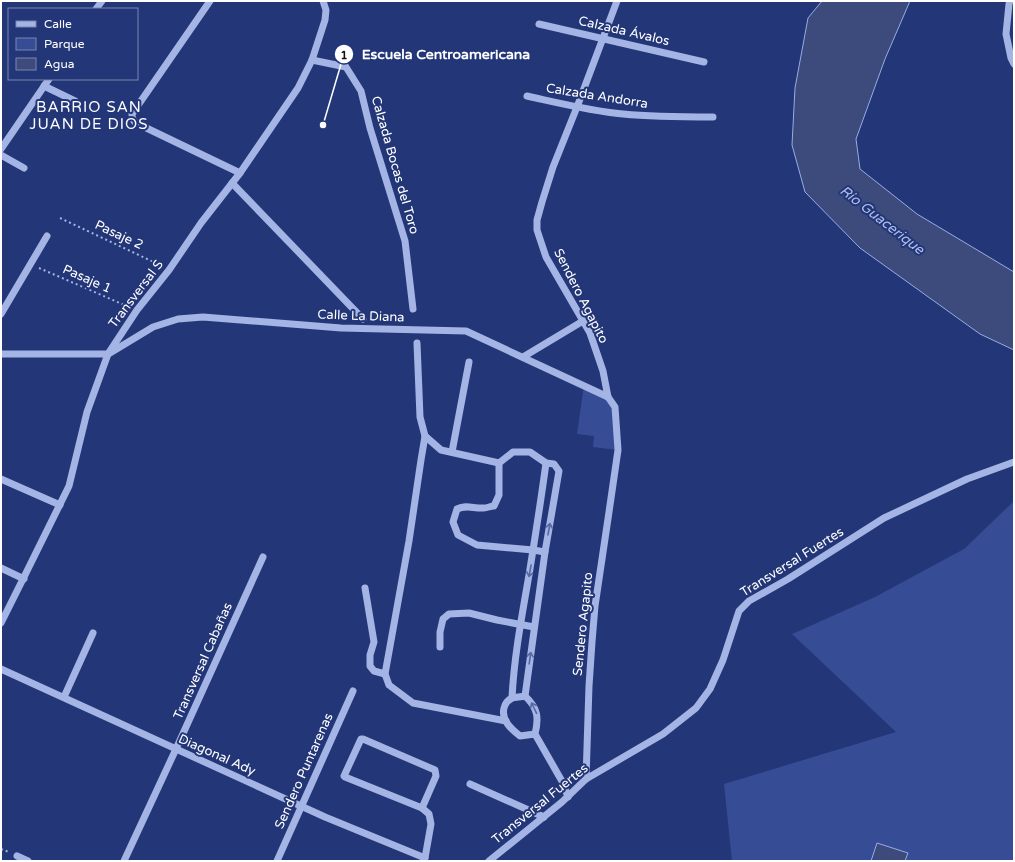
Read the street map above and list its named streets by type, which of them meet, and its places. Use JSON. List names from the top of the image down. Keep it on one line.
{"streets":{"street":["Calzada Ávalos","Calzada Andorra","Calzada Bocas del Toro","Transversal S","Sendero Agapito","Calle La Diana","Transversal Fuertes","Transversal Cabañas","Diagonal Ady","Sendero Puntarenas"],"path":["Pasaje 2","Pasaje 1"]},"crossings":[["Calzada Ávalos","Sendero Agapito"],["Calzada Andorra","Sendero Agapito"],["Calzada Bocas del Toro","Transversal S"],["Pasaje 2","Transversal S"],["Pasaje 1","Transversal S"],["Transversal S","Calle La Diana"],["Sendero Agapito","Calle La Diana"],["Sendero Agapito","Transversal Fuertes"],["Transversal Cabañas","Diagonal Ady"],["Diagonal Ady","Sendero Puntarenas"]],"districts":["BARRIO SAN JUAN DE DIOS"],"water":["Río Guacerique"],"places":["Escuela Centroamericana"],"legend":["Calle","Parque","Agua"]}
